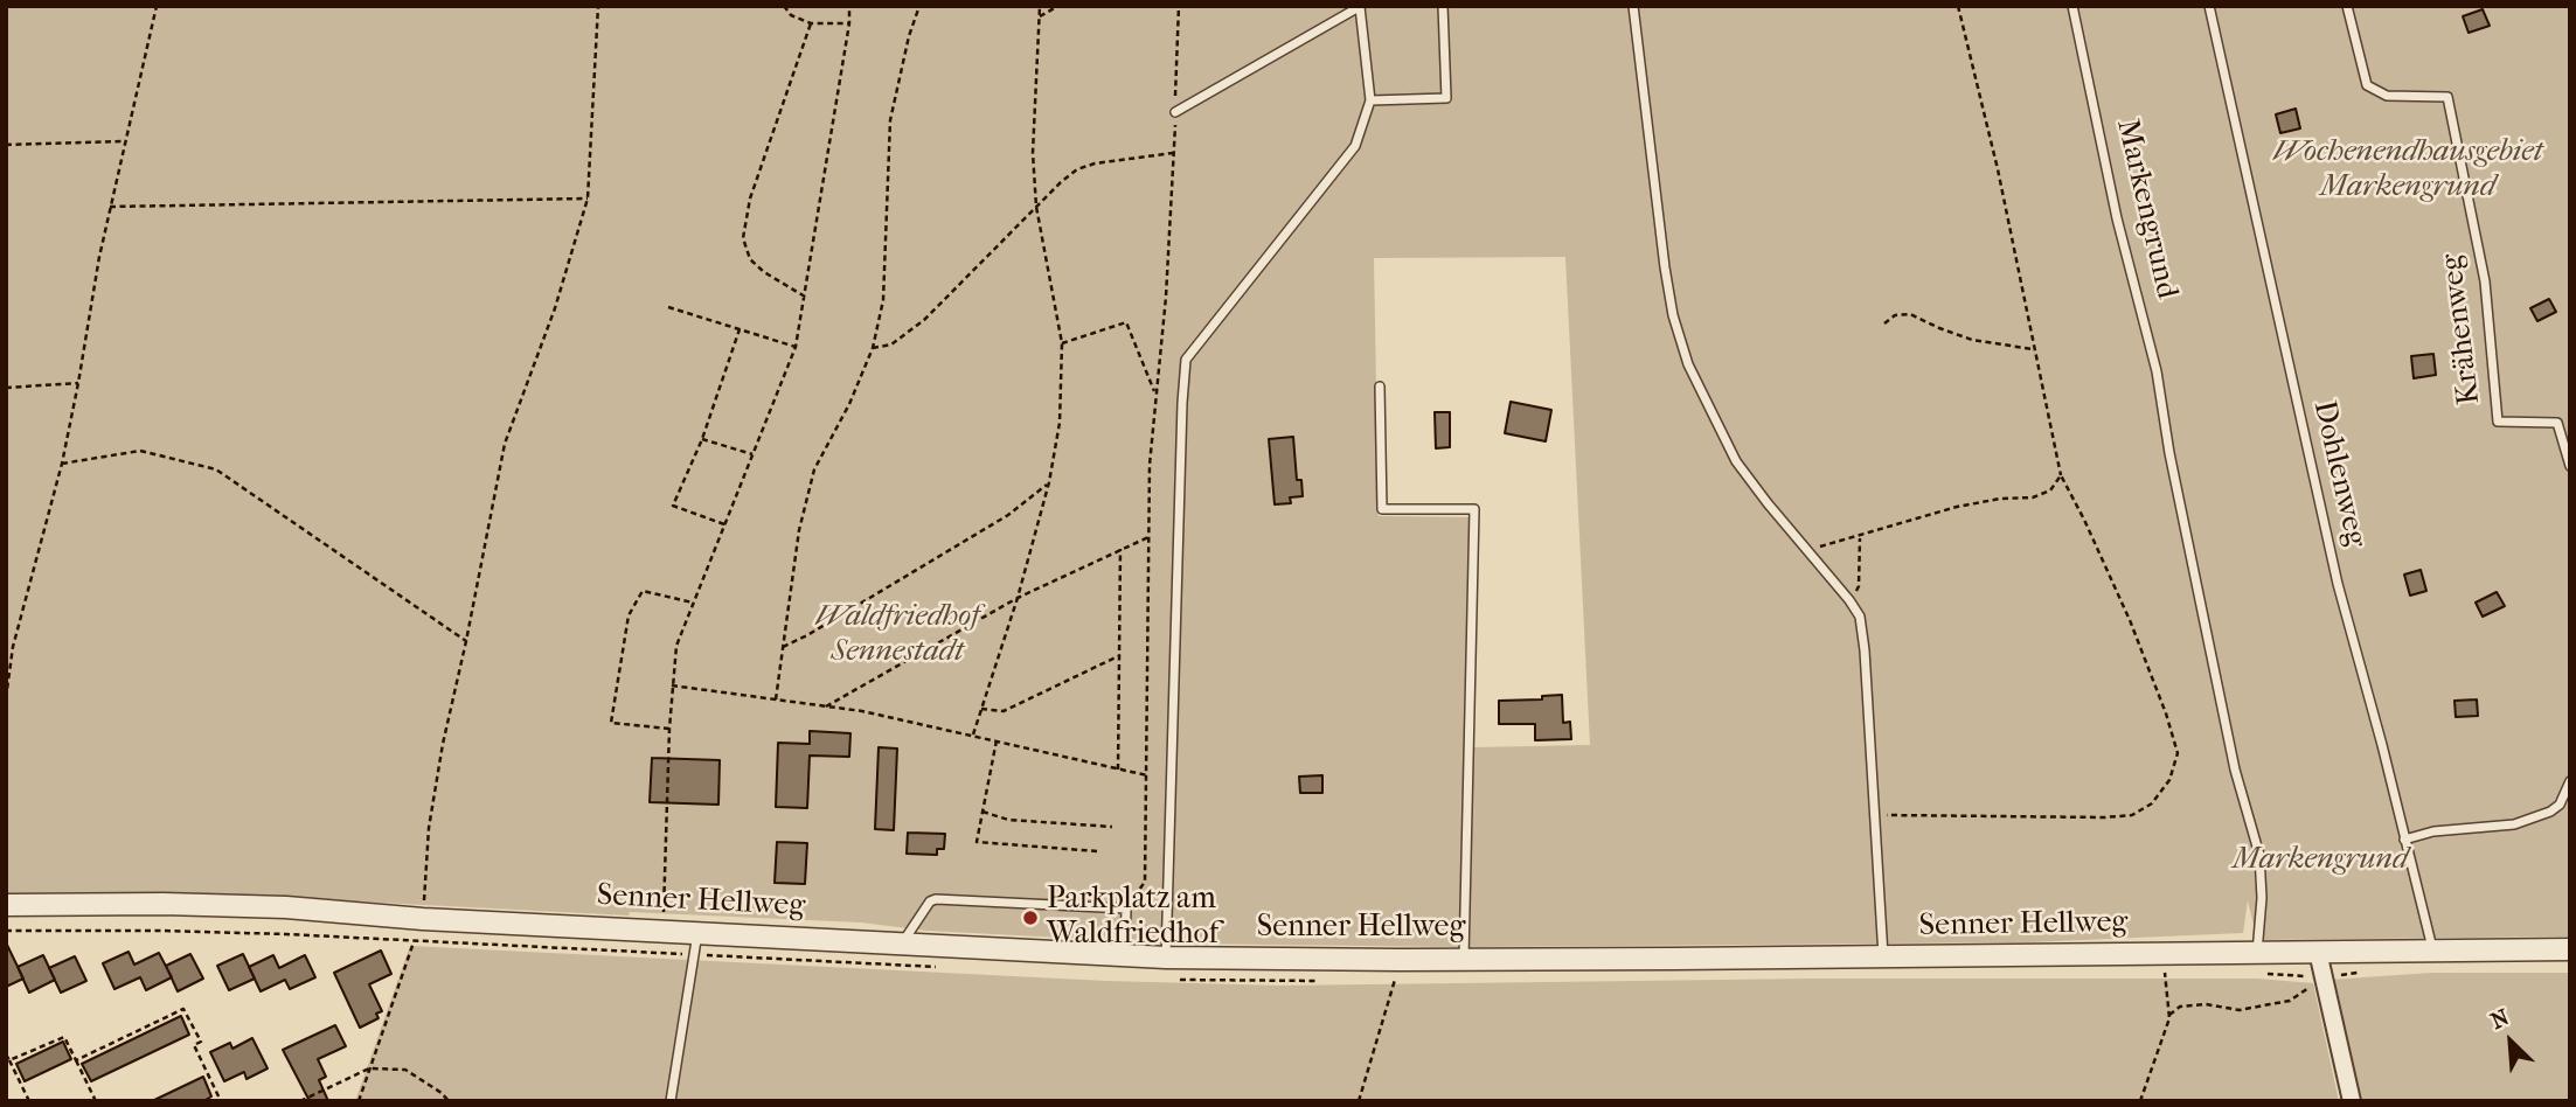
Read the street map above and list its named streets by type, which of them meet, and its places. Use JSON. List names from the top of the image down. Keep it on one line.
{"streets":{"street":["Senner Hellweg"],"lane":["Markengrund","Krähenweg","Dohlenweg"]},"crossings":[["Markengrund","Senner Hellweg"],["Dohlenweg","Senner Hellweg"]],"parks":["Wochenendhausgebiet Markengrund","Waldfriedhof Sennestadt","Markengrund"],"places":["Parkplatz am Waldfriedhof"],"north":"top left"}
